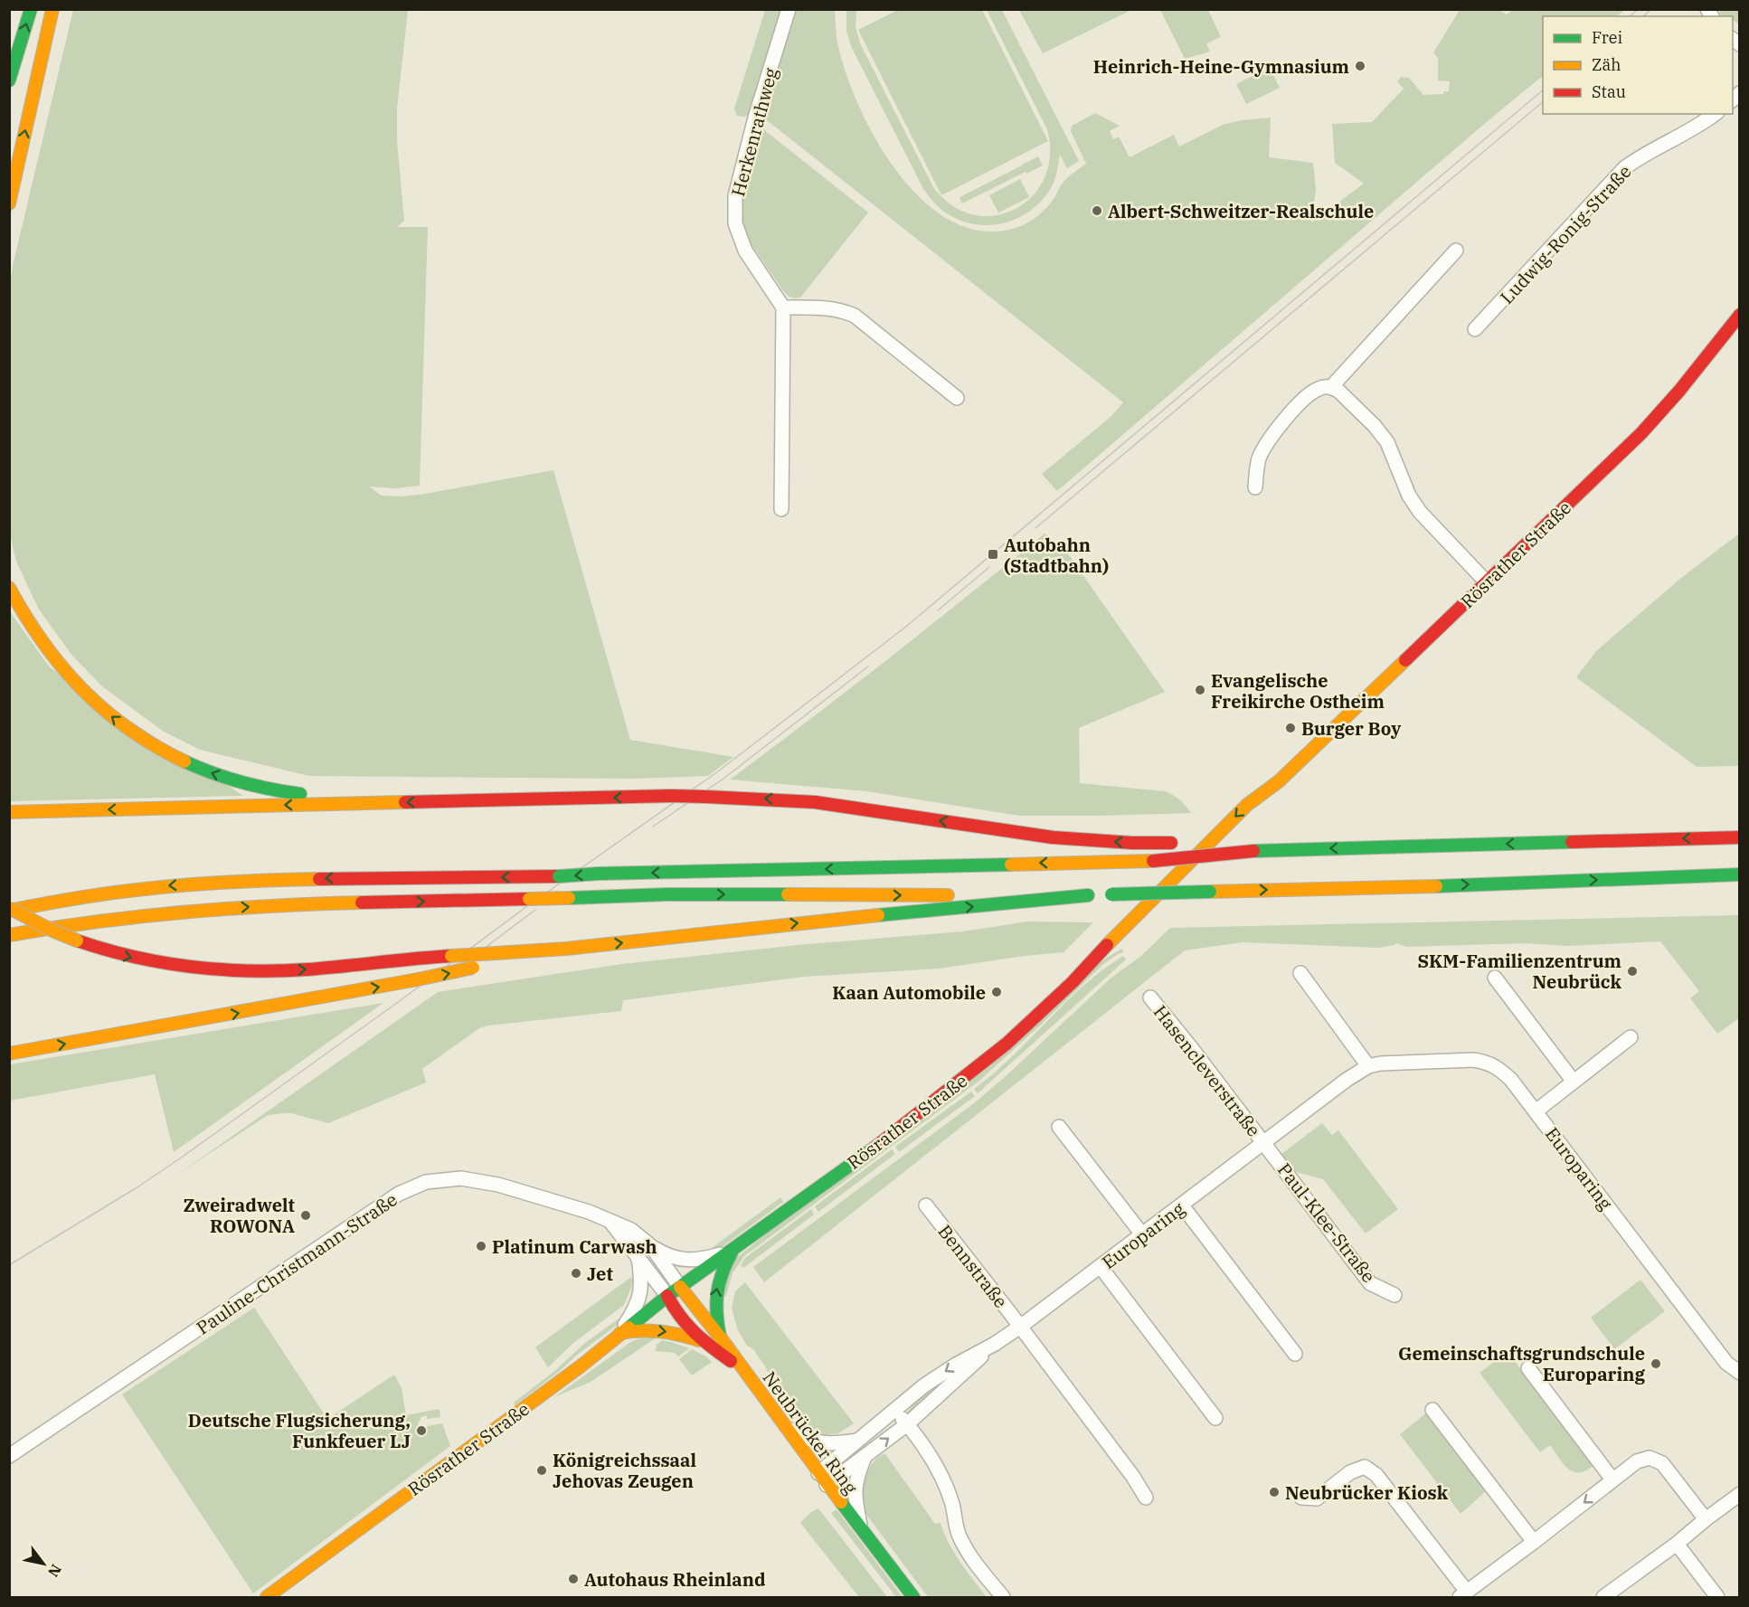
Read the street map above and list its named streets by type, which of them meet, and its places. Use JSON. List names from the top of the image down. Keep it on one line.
{"streets":{"main road":["Rösrather Straße","Neubrücker Ring"],"street":["Herkenrathweg","Ludwig-Ronig-Straße","Hasencleverstraße","Europaring","Paul-Klee-Straße","Pauline-Christmann-Straße","Bennstraße"]},"crossings":[["Rösrather Straße","Pauline-Christmann-Straße"],["Rösrather Straße","Neubrücker Ring"],["Hasencleverstraße","Europaring"],["Hasencleverstraße","Paul-Klee-Straße"],["Europaring","Paul-Klee-Straße"],["Europaring","Bennstraße"],["Europaring","Neubrücker Ring"],["Pauline-Christmann-Straße","Neubrücker Ring"]],"places":{"other":["Heinrich-Heine-Gymnasium","Albert-Schweitzer-Realschule","Evangelische Freikirche Ostheim","Burger Boy","SKM-Familienzentrum Neubrück","Kaan Automobile","Zweiradwelt ROWONA","Platinum Carwash","Jet","Gemeinschaftsgrundschule Europaring","Deutsche Flugsicherung, Funkfeuer LJ","Königreichssaal Jehovas Zeugen","Neubrücker Kiosk","Autohaus Rheinland"],"transit":["Autobahn (Stadtbahn)"]},"legend":["Frei","Zäh","Stau"],"north":"bottom right"}
